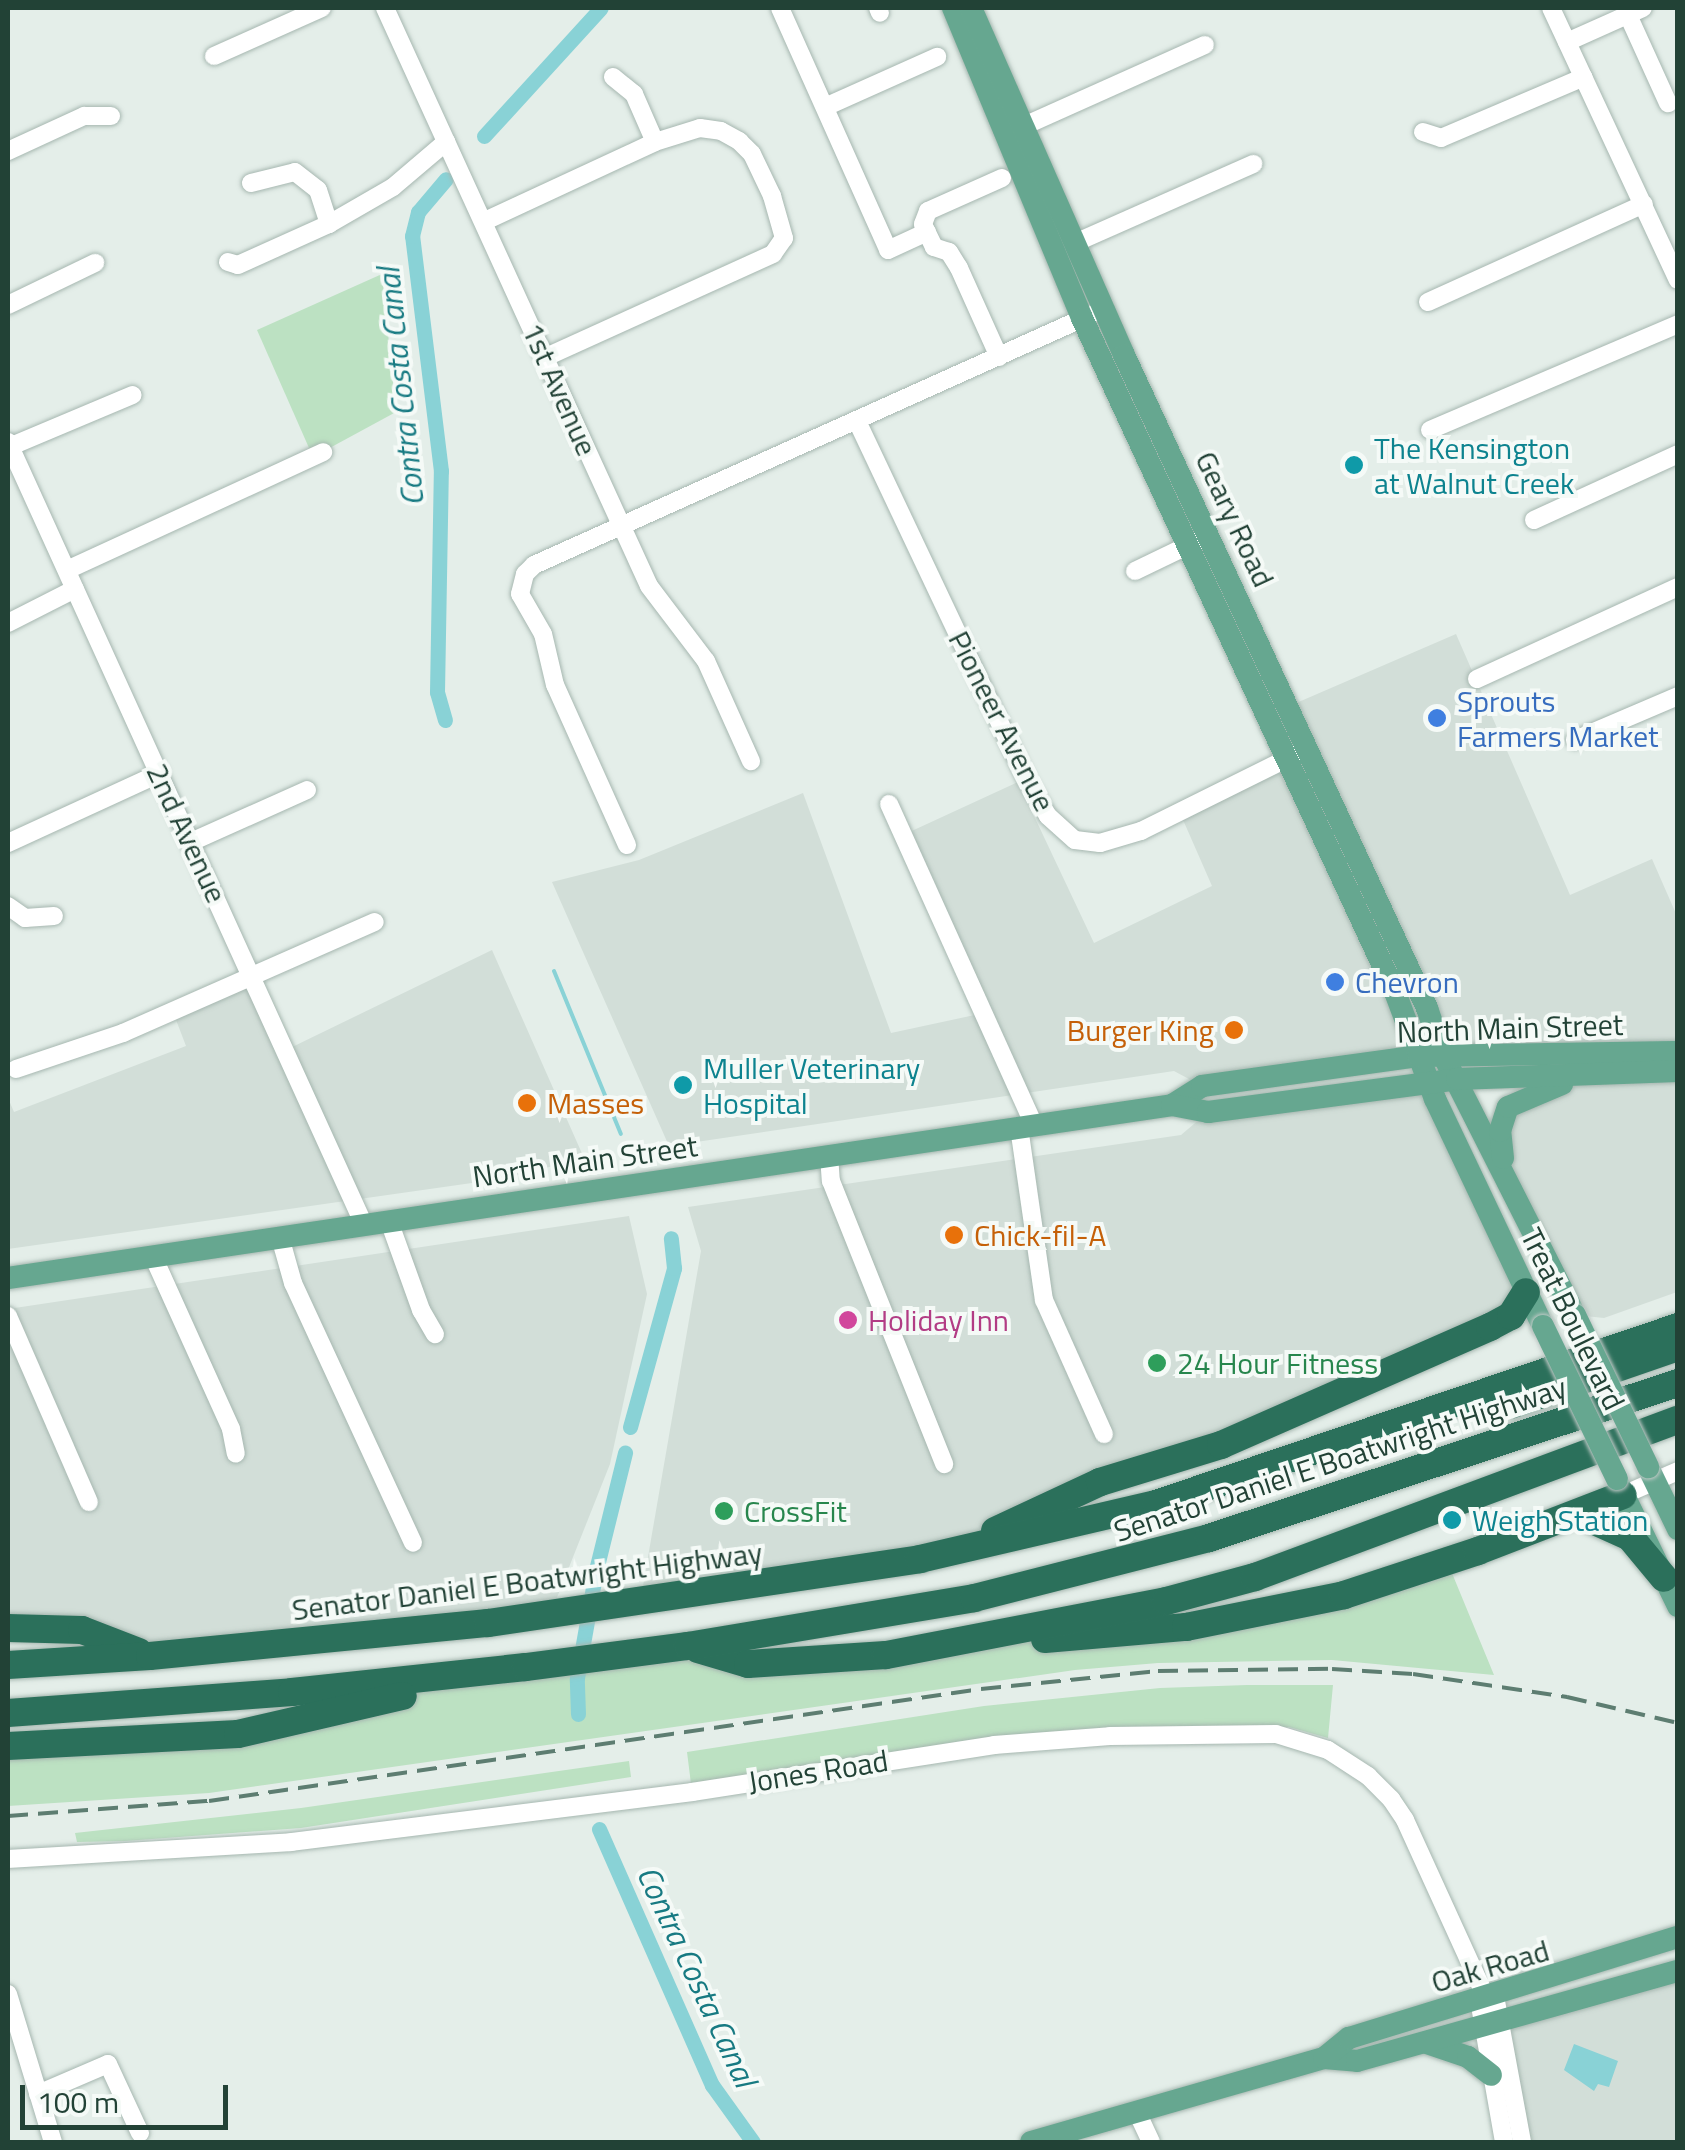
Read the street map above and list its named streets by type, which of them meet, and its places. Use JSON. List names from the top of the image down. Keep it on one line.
{"streets":{"highway":["Senator Daniel E Boatwright Highway"],"main road":["Geary Road","North Main Street","Treat Boulevard","Oak Road"],"street":["1st Avenue","Pioneer Avenue","2nd Avenue","Jones Road"]},"crossings":[["Geary Road","Pioneer Avenue"],["Geary Road","North Main Street"],["Geary Road","Treat Boulevard"],["2nd Avenue","North Main Street"],["North Main Street","Treat Boulevard"],["Jones Road","Oak Road"]],"water":["Contra Costa Canal"],"places":["The Kensington at Walnut Creek","Sprouts Farmers Market","Chevron","Burger King","Muller Veterinary Hospital","Masses","Chick-fil-A","Holiday Inn","24 Hour Fitness","CrossFit","Weigh Station"],"scale_bar":"100 m"}
